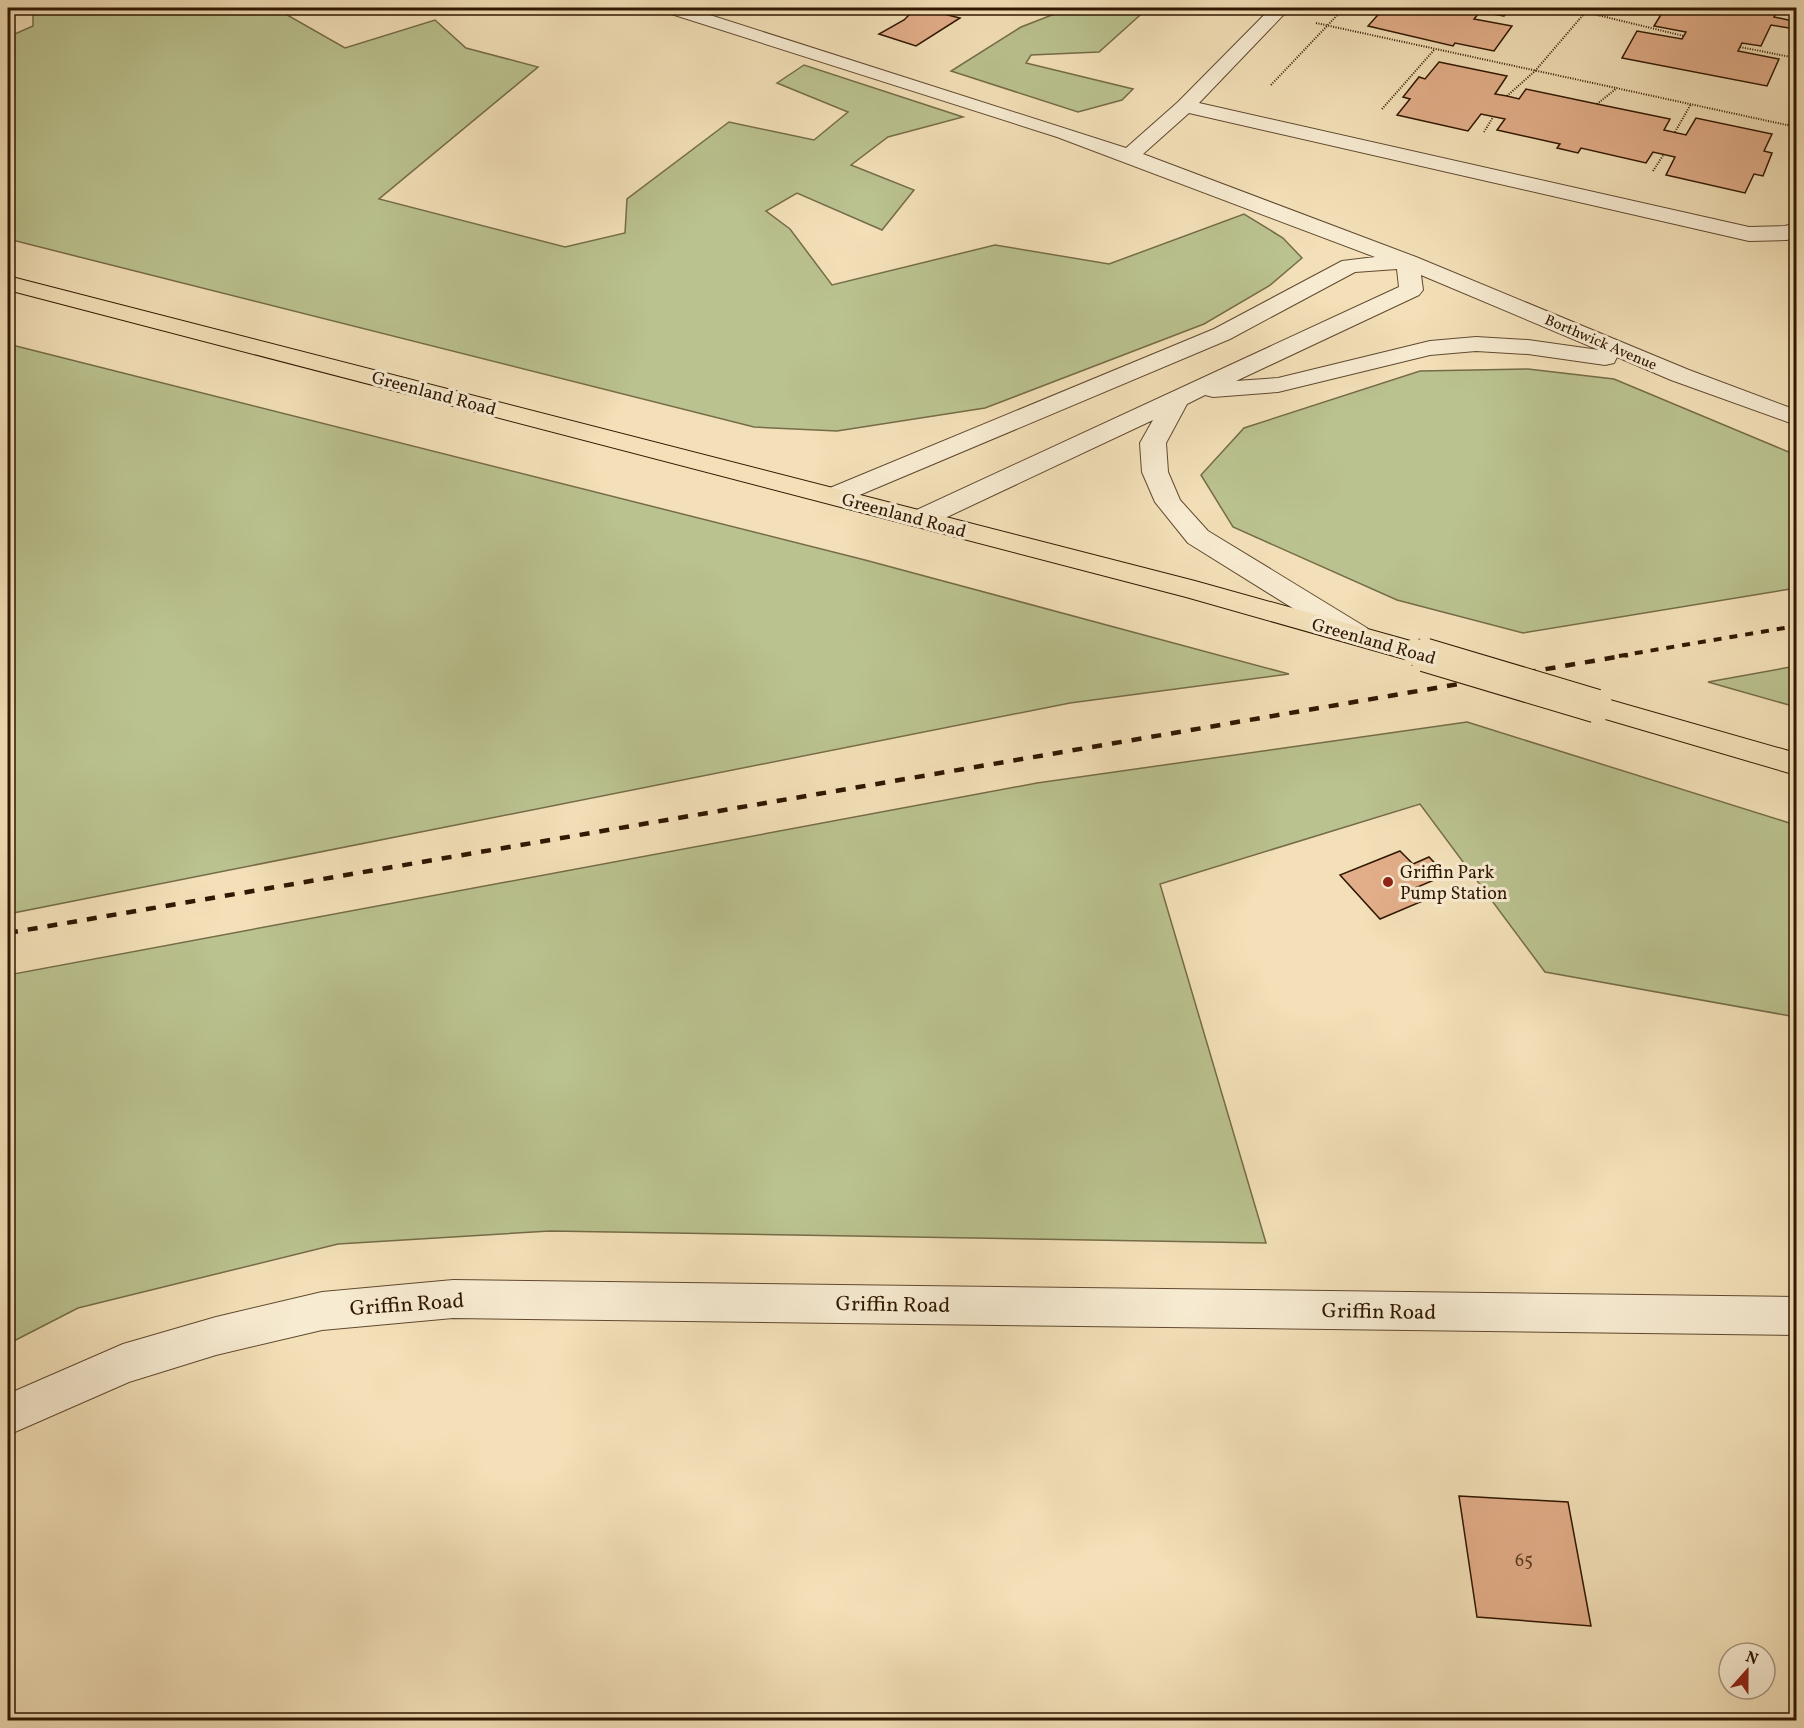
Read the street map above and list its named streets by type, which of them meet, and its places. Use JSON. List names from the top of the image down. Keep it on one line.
{"streets":{"main road":["Greenland Road"],"street":["Borthwick Avenue","Griffin Road"]},"places":["Griffin Park Pump Station"],"house_numbers":["65"],"north":"top"}
